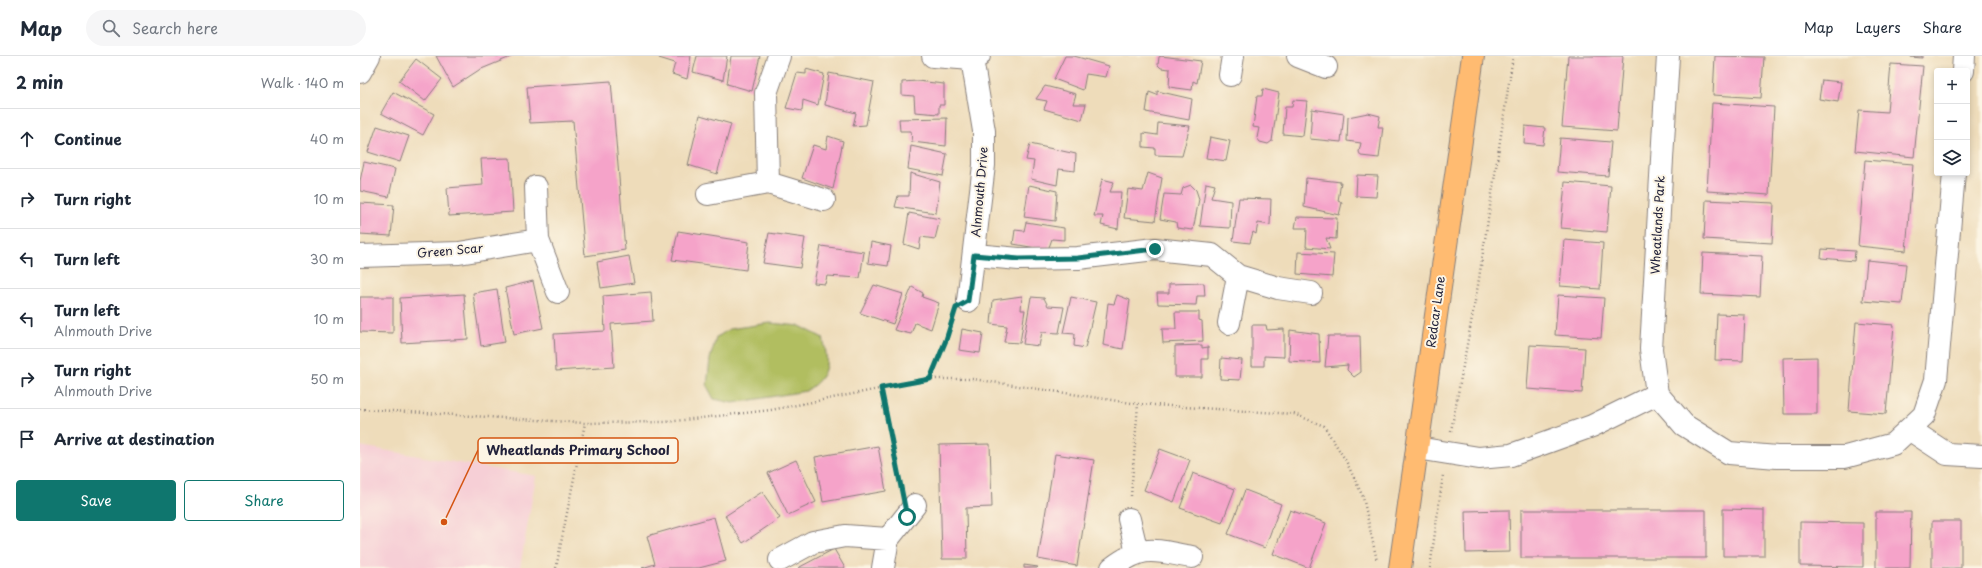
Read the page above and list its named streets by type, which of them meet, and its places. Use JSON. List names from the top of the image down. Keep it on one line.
{"streets":{"main road":["Redcar Lane"],"street":["Alnmouth Drive","Wheatlands Park","Green Scar"]},"places":["Wheatlands Primary School"],"page":{"header":"Map","search":"Search here","nav":["Map","Layers","Share"],"heading":["2 min","Walk · 140 m"],"map_buttons":["+","−"],"list":[["Continue","40 m"],["Turn right","10 m"],["Turn left","30 m"],["Turn left","Alnmouth Drive","10 m"],["Turn right","Alnmouth Drive","50 m"],"Arrive at destination"],"buttons":["Save","Share"]}}
